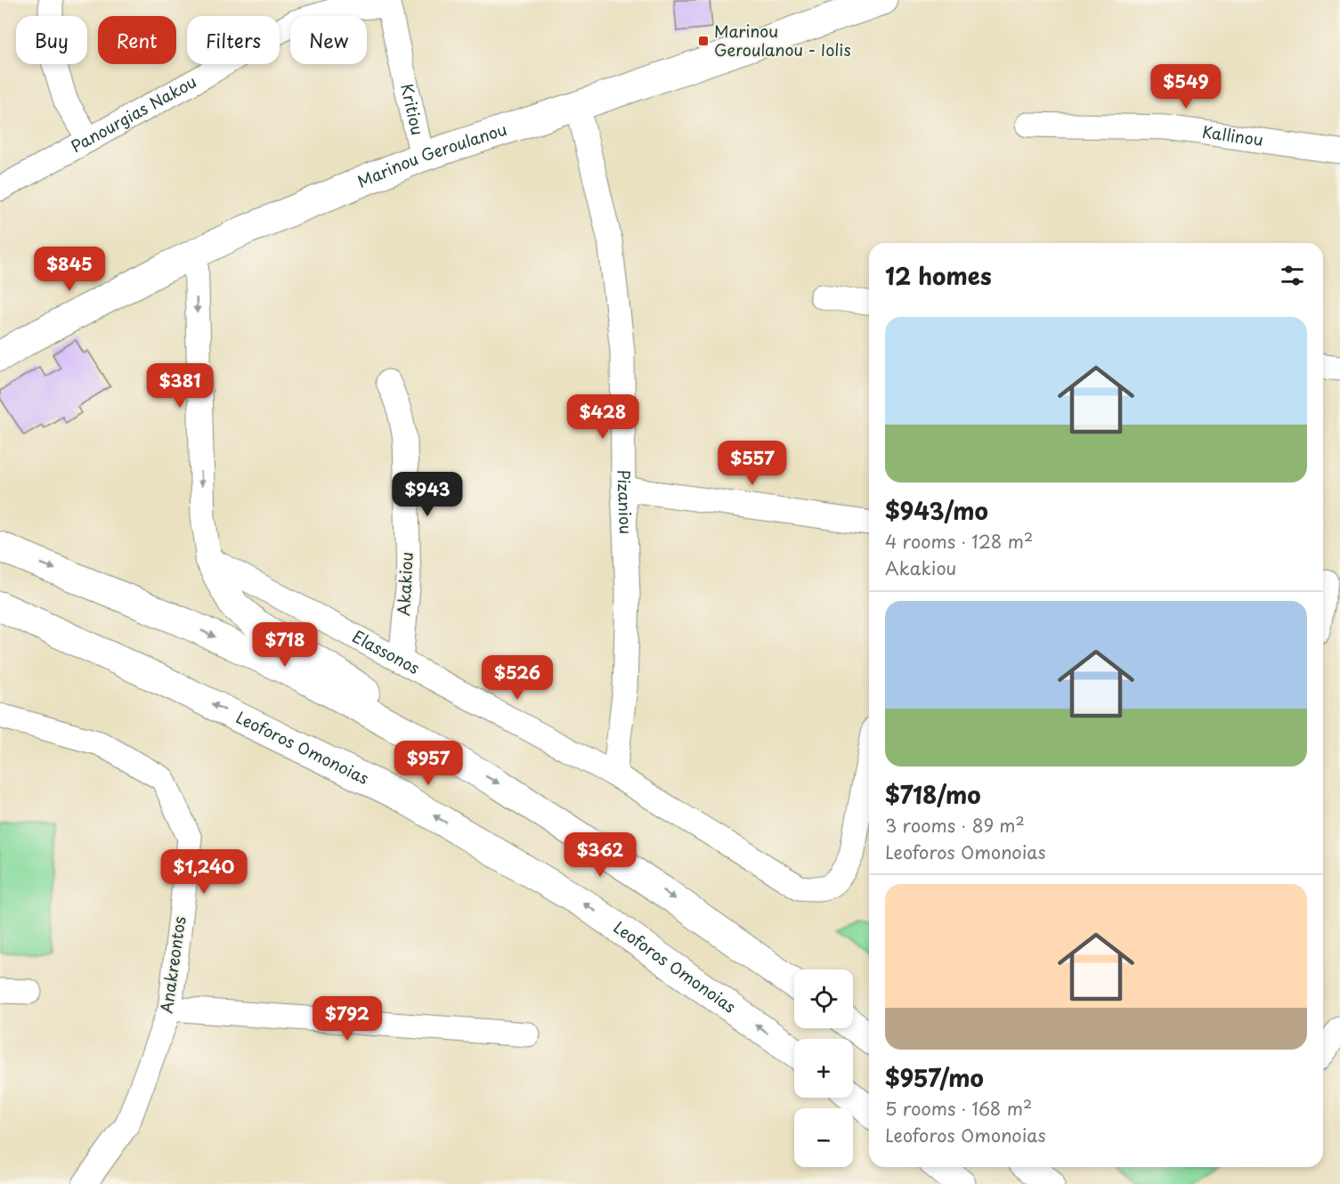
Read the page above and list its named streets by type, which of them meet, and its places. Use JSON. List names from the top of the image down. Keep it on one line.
{"streets":{"main road":["Marinou Geroulanou","Leoforos Omonoias"],"street":["Kritiou","Panourgias Nakou","Kallinou","Pizaniou","Akakiou","Elassonos","Anakreontos"]},"crossings":[["Kritiou","Panourgias Nakou"],["Kritiou","Marinou Geroulanou"],["Marinou Geroulanou","Pizaniou"],["Pizaniou","Elassonos"],["Akakiou","Elassonos"]],"places":{"transit":["Marinou Geroulanou - Iolis"]},"page":{"chip":["Buy","Rent","Filters","New"],"price":["$549","$845","$381","$428","$557","$943","$718","$526","$957","$362","$1,240","$792"],"heading":"12 homes","list":[{"name":"$943/mo","note":"4 rooms · 128 m² · Akakiou"},{"name":"$718/mo","note":"3 rooms · 89 m² · Leoforos Omonoias"},{"name":"$957/mo","note":"5 rooms · 168 m² · Leoforos Omonoias"}],"map_buttons":["+","−"]}}
